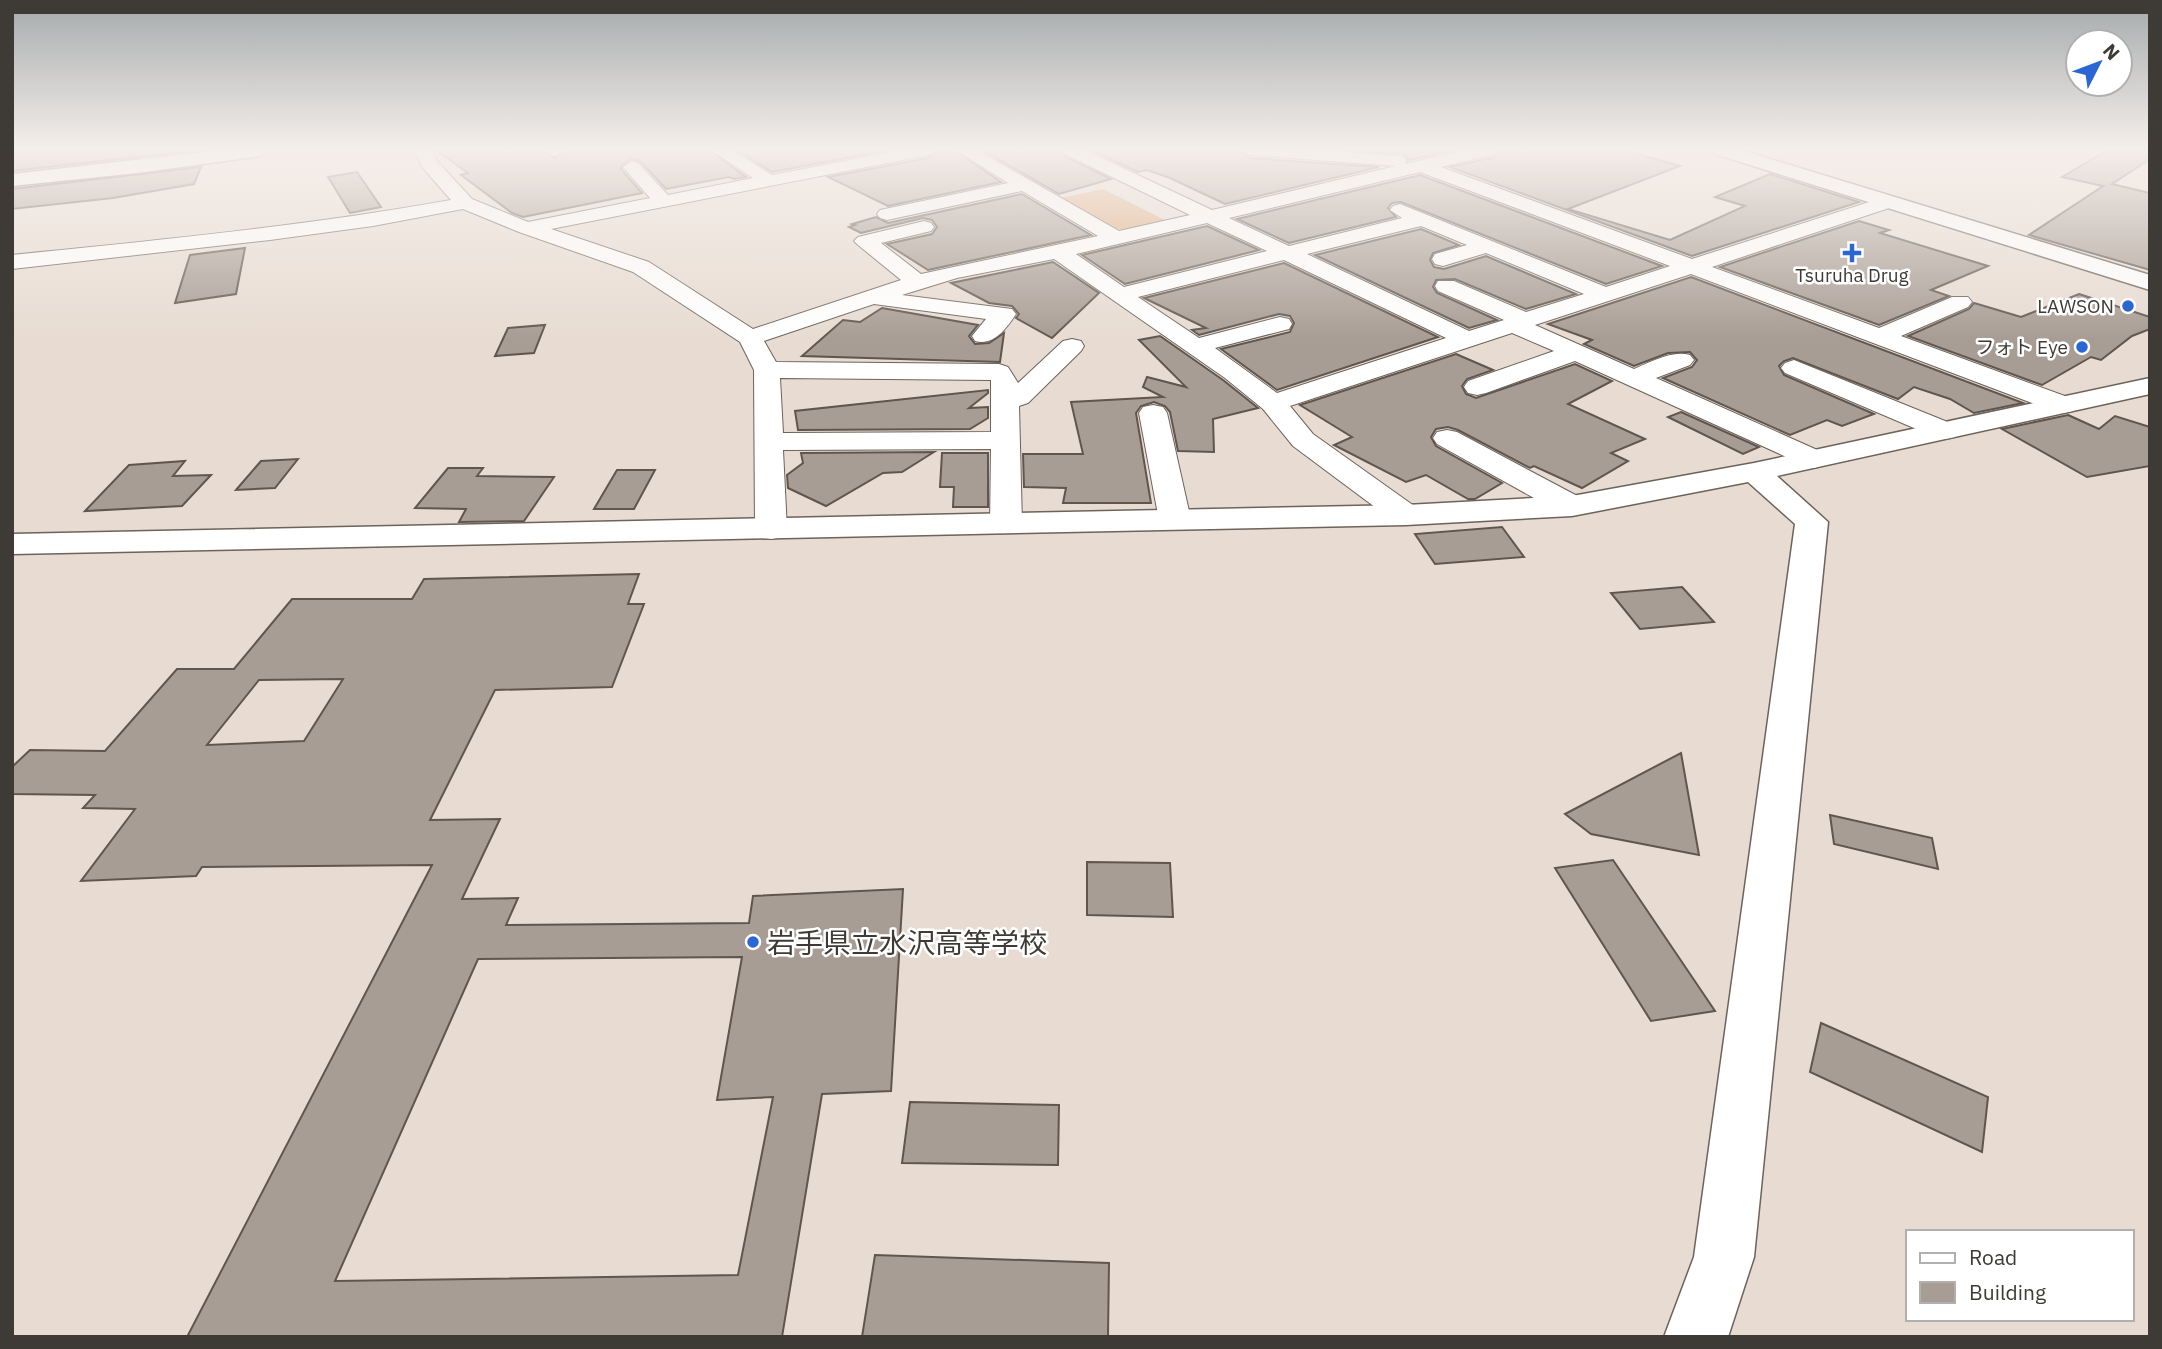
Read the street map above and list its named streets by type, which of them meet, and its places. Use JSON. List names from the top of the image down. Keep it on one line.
{"places":{"health":["Tsuruha Drug"],"other":["LAWSON","フォト Eye","岩手県立水沢高等学校"]},"legend":["Road","Building"],"north":"top right"}
